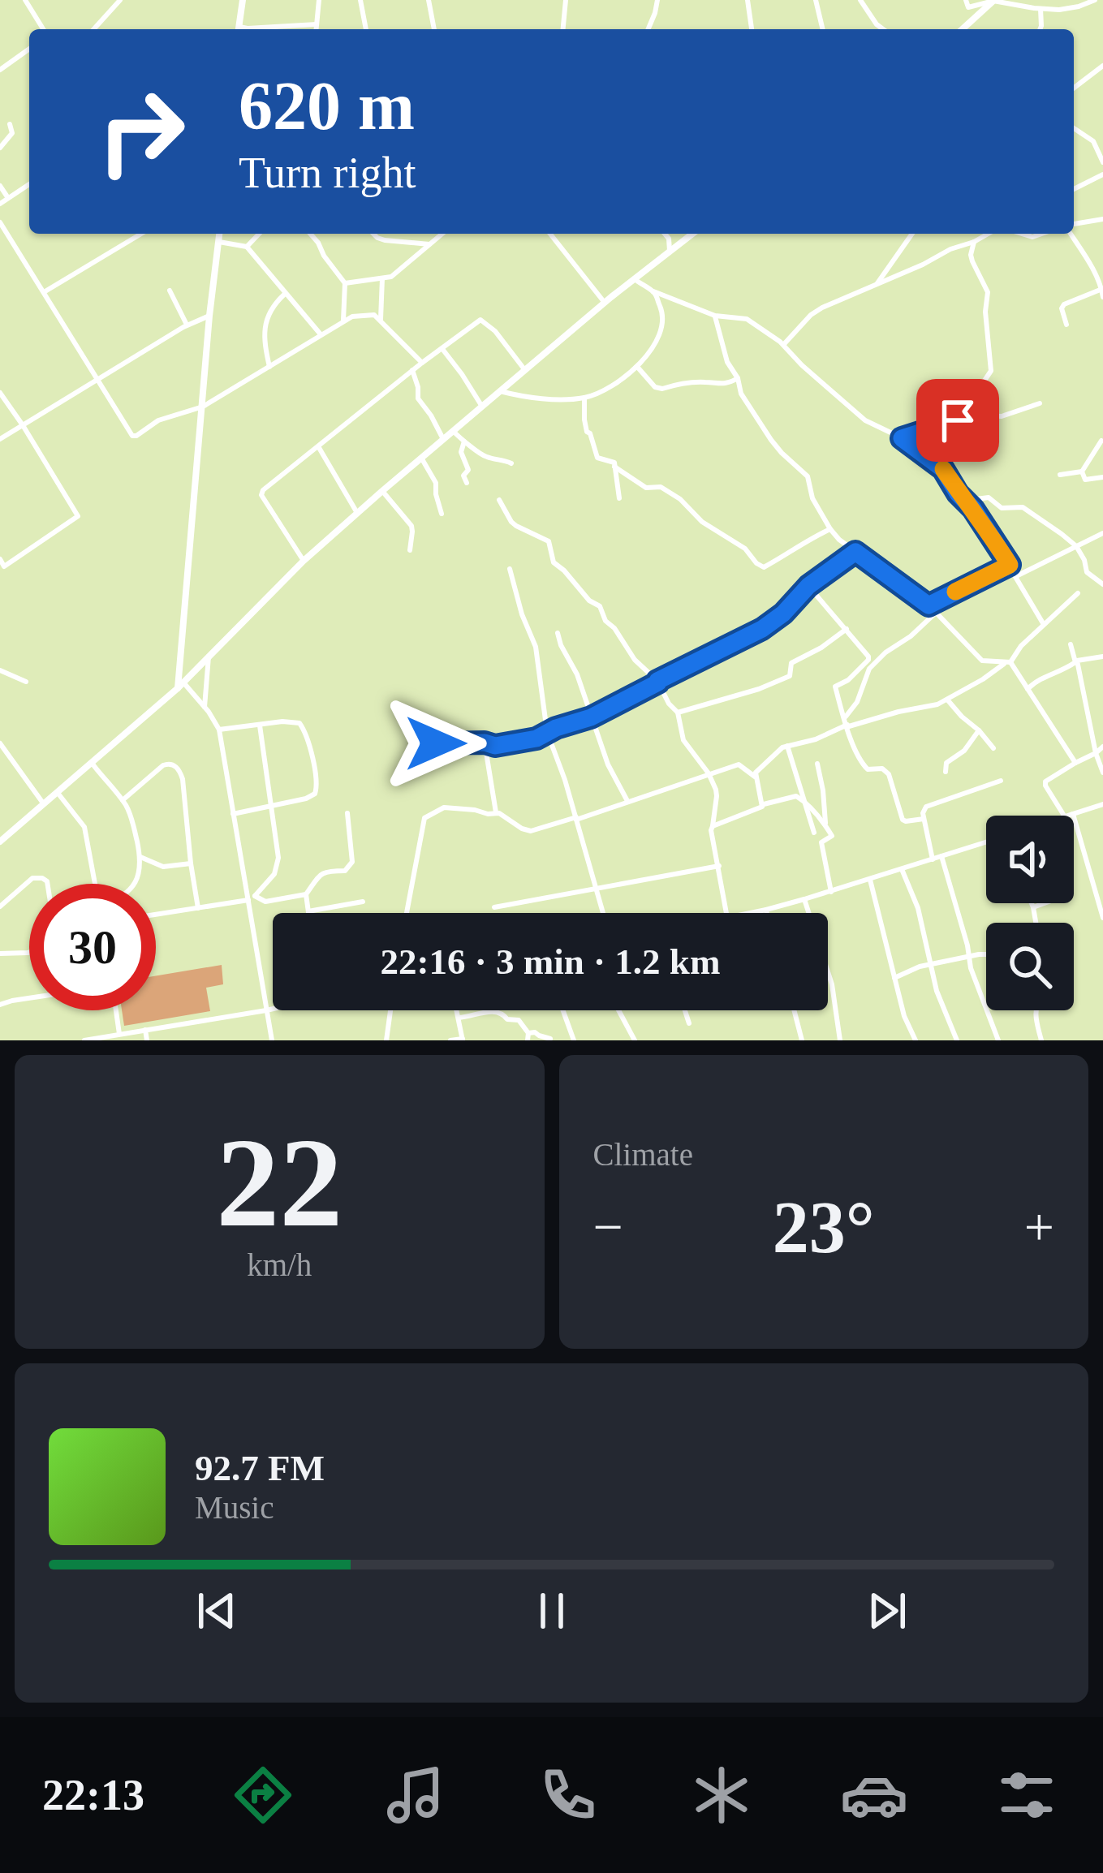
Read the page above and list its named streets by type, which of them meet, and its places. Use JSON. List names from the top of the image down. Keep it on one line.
{"page":{"turn":["620 m","Turn right"],"limit":"30","trip":"22:16 · 3 min · 1.2 km","tile":[["22","km/h"],"Climate"],"heat":["−","23°","+"],"song":["92.7 FM","Music"],"tabs":"22:13"}}
